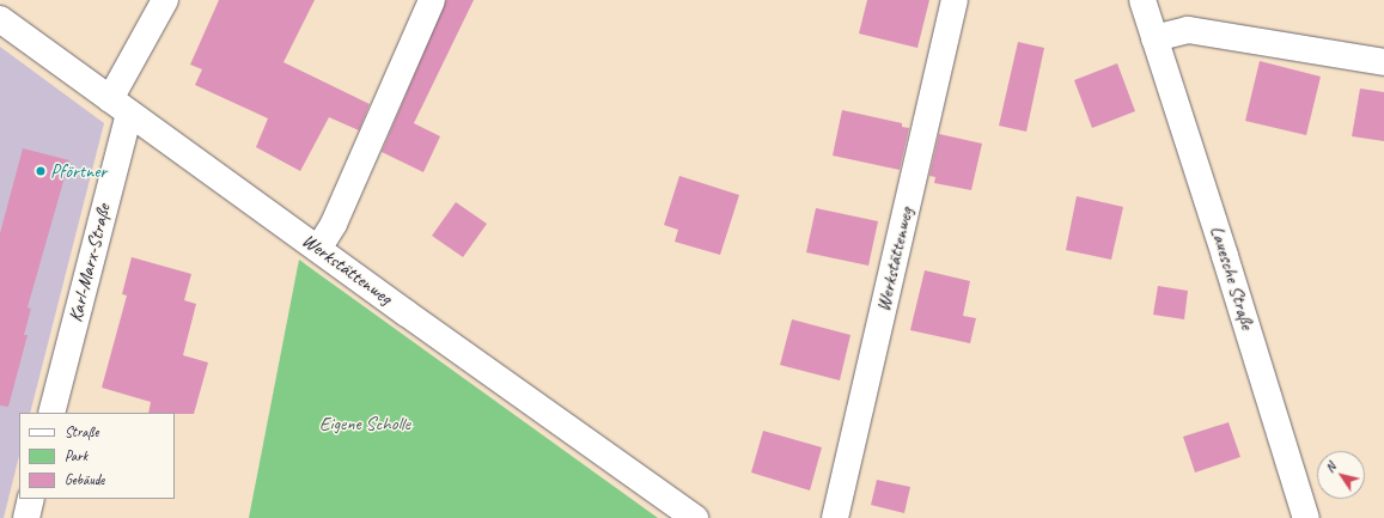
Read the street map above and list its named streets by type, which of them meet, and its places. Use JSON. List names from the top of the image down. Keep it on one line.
{"streets":{"street":["Werkstättenweg","Karl-Marx-Straße","Lauesche Straße"]},"crossings":[["Werkstättenweg","Karl-Marx-Straße"]],"parks":["Eigene Scholle"],"places":["Pförtner"],"legend":["Straße","Park","Gebäude"],"north":"top left"}
